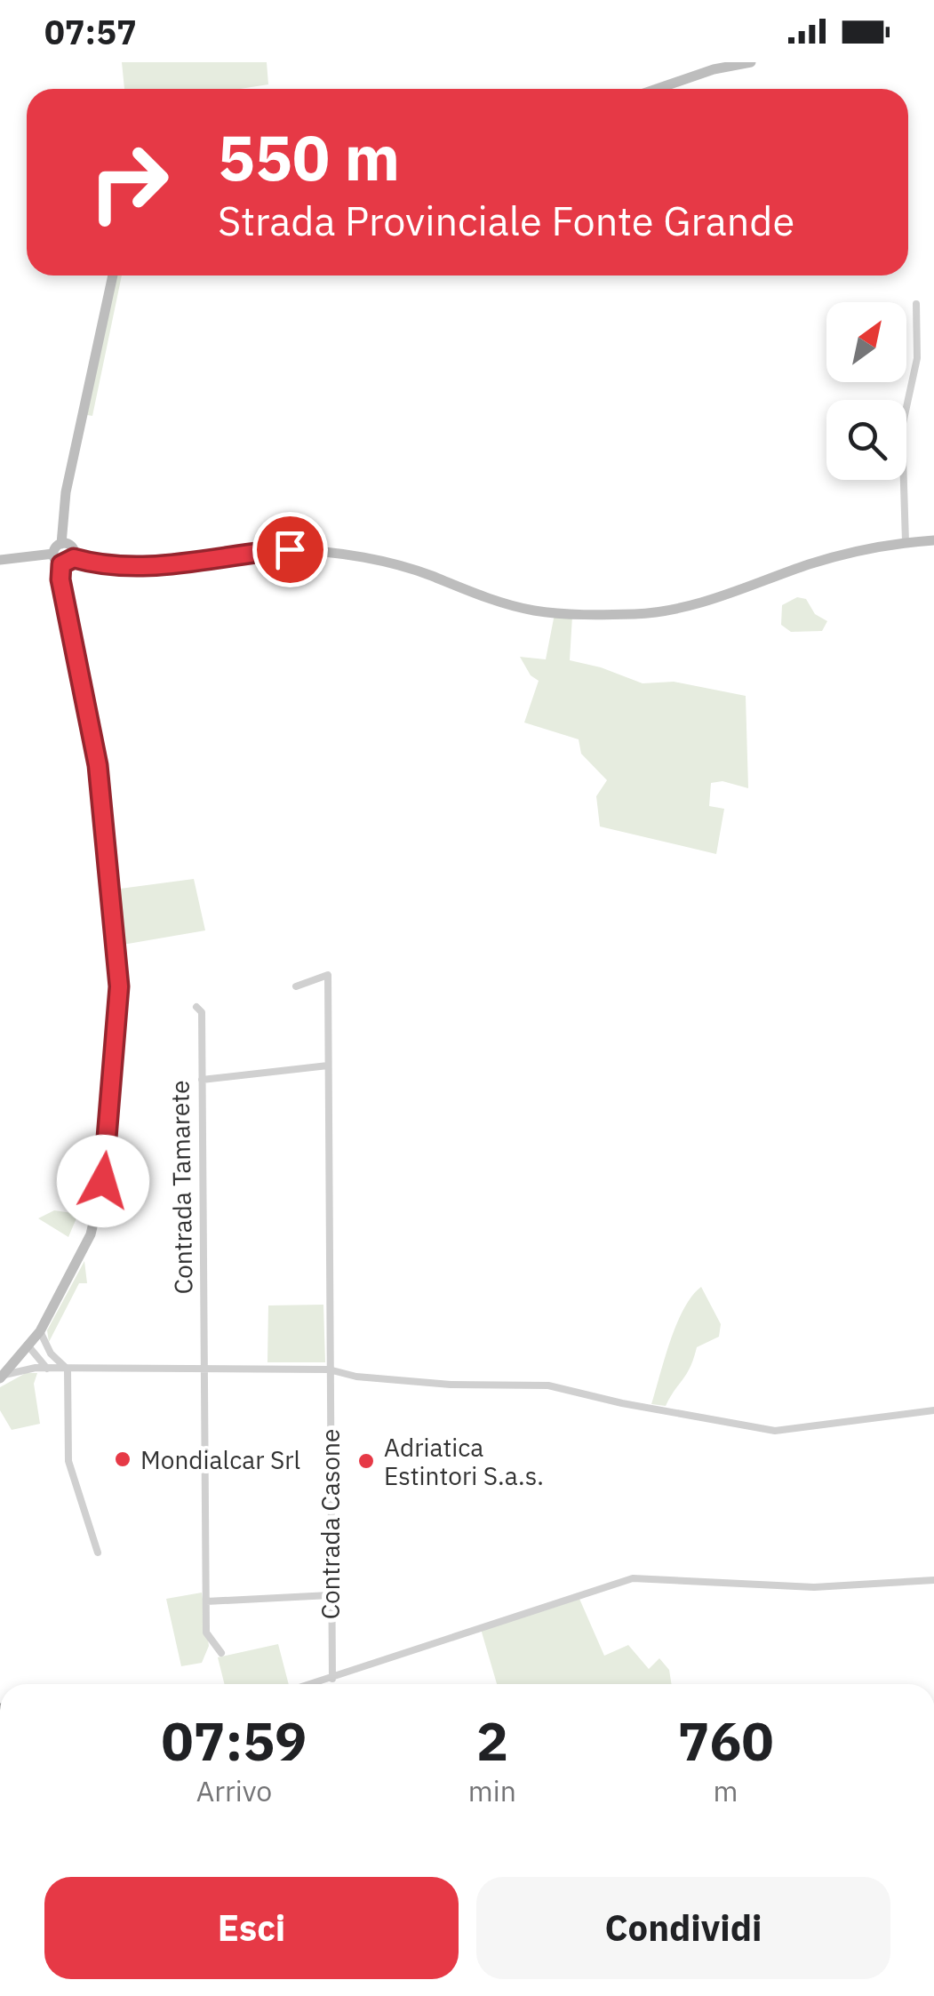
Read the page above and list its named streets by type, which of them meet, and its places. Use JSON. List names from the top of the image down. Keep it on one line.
{"streets":{"street":["Contrada Tamarete","Contrada Casone"]},"places":["Mondialcar Srl","Adriatica Estintori S.a.s."],"north":"top right","page":{"status":"07:57","turn":["550 m","Strada Provinciale Fonte Grande"],"eta":["07:59","Arrivo","2","min","760","m"],"buttons":["Esci","Condividi"]}}
